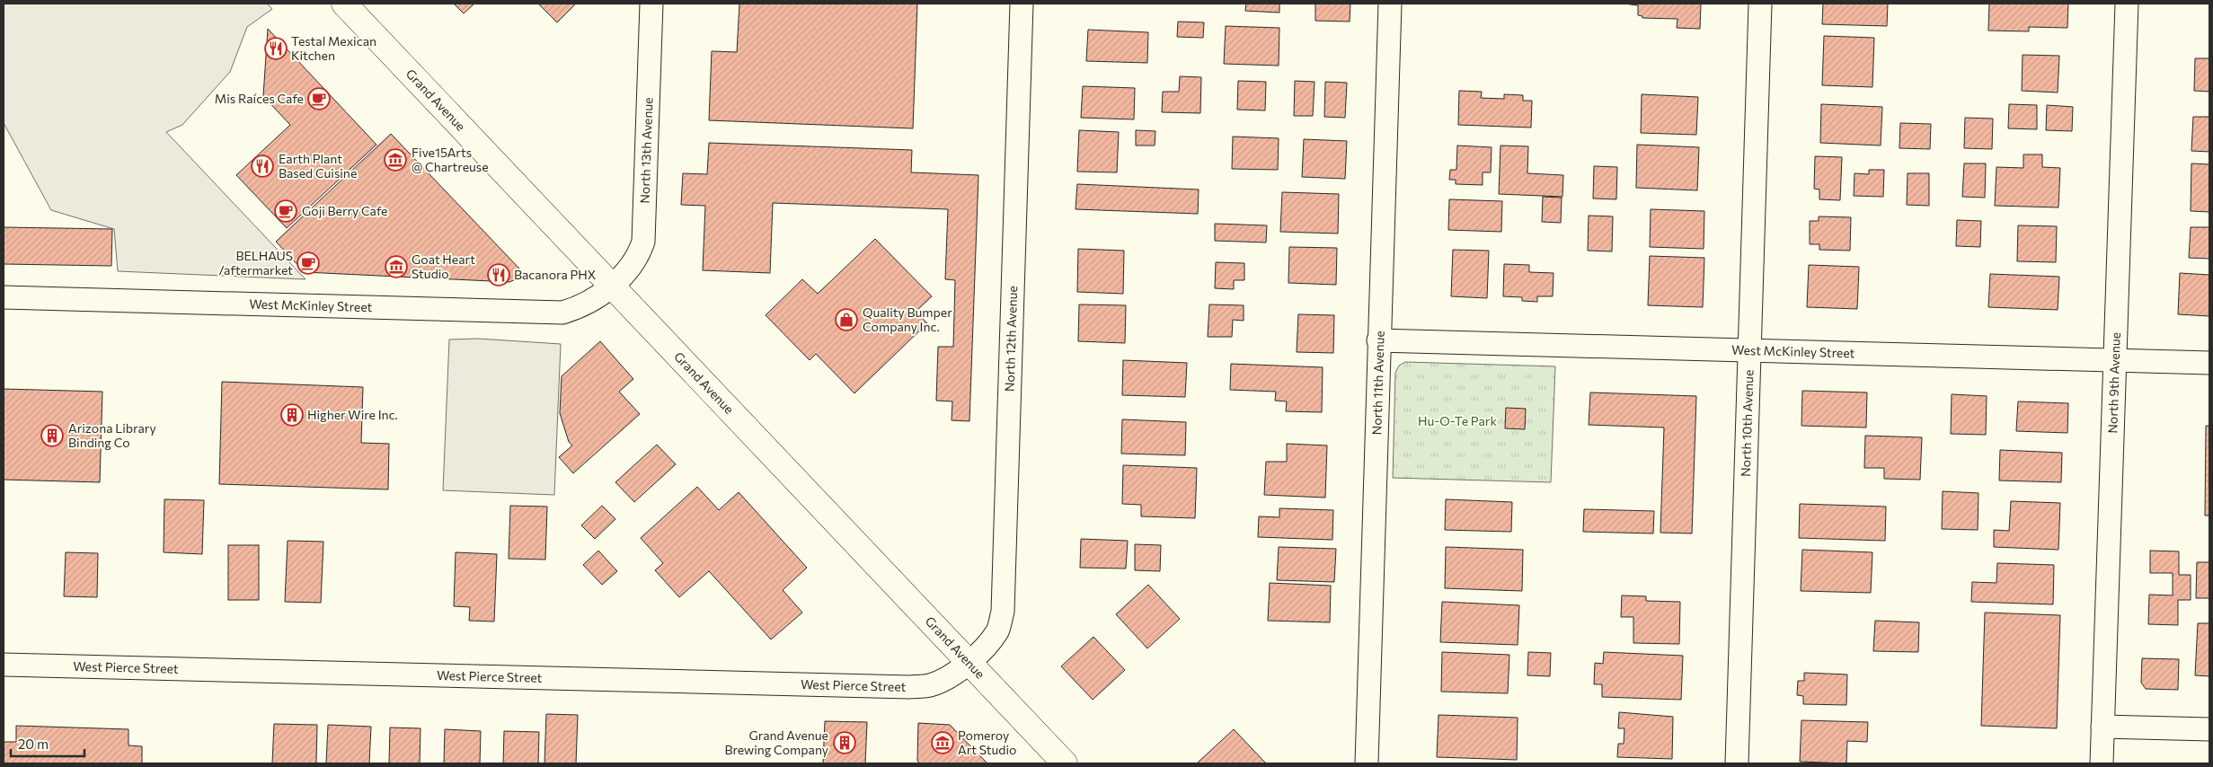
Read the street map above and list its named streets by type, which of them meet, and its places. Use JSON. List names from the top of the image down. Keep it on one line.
{"streets":{"main road":["Grand Avenue"],"street":["North 13th Avenue","West McKinley Street","North 12th Avenue","North 11th Avenue","North 9th Avenue","North 10th Avenue","West Pierce Street"]},"crossings":[["Grand Avenue","North 13th Avenue"],["Grand Avenue","West McKinley Street"],["Grand Avenue","North 12th Avenue"],["Grand Avenue","West Pierce Street"],["North 13th Avenue","West McKinley Street"],["West McKinley Street","North 11th Avenue"],["West McKinley Street","North 9th Avenue"],["West McKinley Street","North 10th Avenue"],["North 12th Avenue","West Pierce Street"]],"parks":["Hu-O-Te Park"],"places":{"restaurant":["Testal Mexican Kitchen","Earth Plant Based Cuisine","Bacanora PHX"],"cafe":["Mis Raíces Cafe","Goji Berry Cafe","BELHAUS /aftermarket"],"museum":["Five15Arts @ Chartreuse","Goat Heart Studio","Pomeroy Art Studio"],"shop":["Quality Bumper Company Inc."],"building":["Higher Wire Inc.","Arizona Library Binding Co","Grand Avenue Brewing Company"]},"scale_bar":"20 m"}
